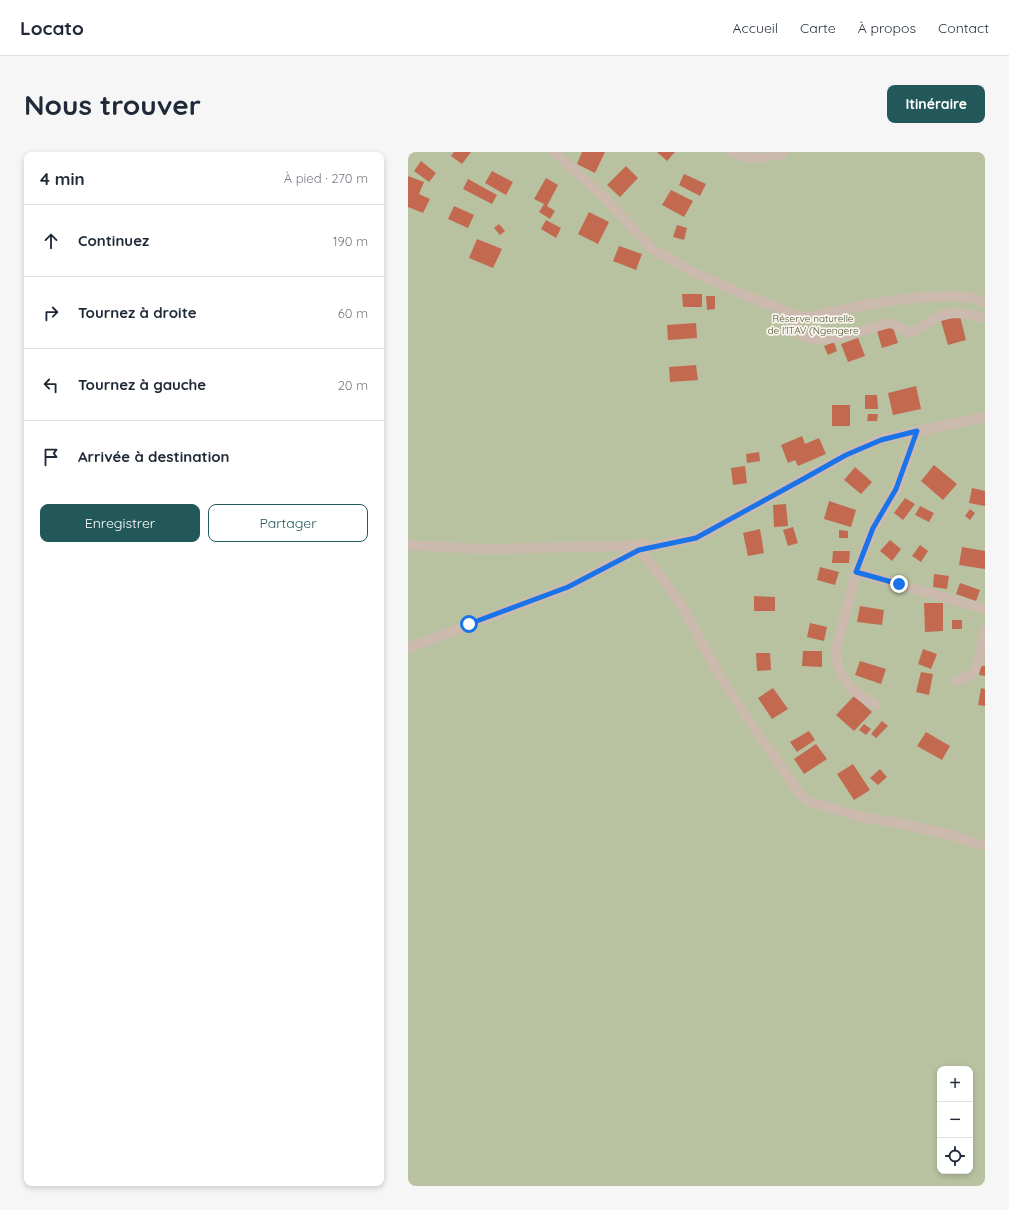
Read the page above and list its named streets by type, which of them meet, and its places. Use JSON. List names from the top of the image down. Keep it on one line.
{"parks":["Réserve naturelle de l'ITAV (Ngengere"],"page":{"header":"Locato","nav":["Accueil","Carte","À propos","Contact"],"buttons":["Itinéraire",["Enregistrer","Partager"]],"title":"Nous trouver","heading":["4 min","À pied · 270 m"],"list":[["Continuez","190 m"],["Tournez à droite","60 m"],["Tournez à gauche","20 m"],"Arrivée à destination"],"map_buttons":["+","−"]}}
